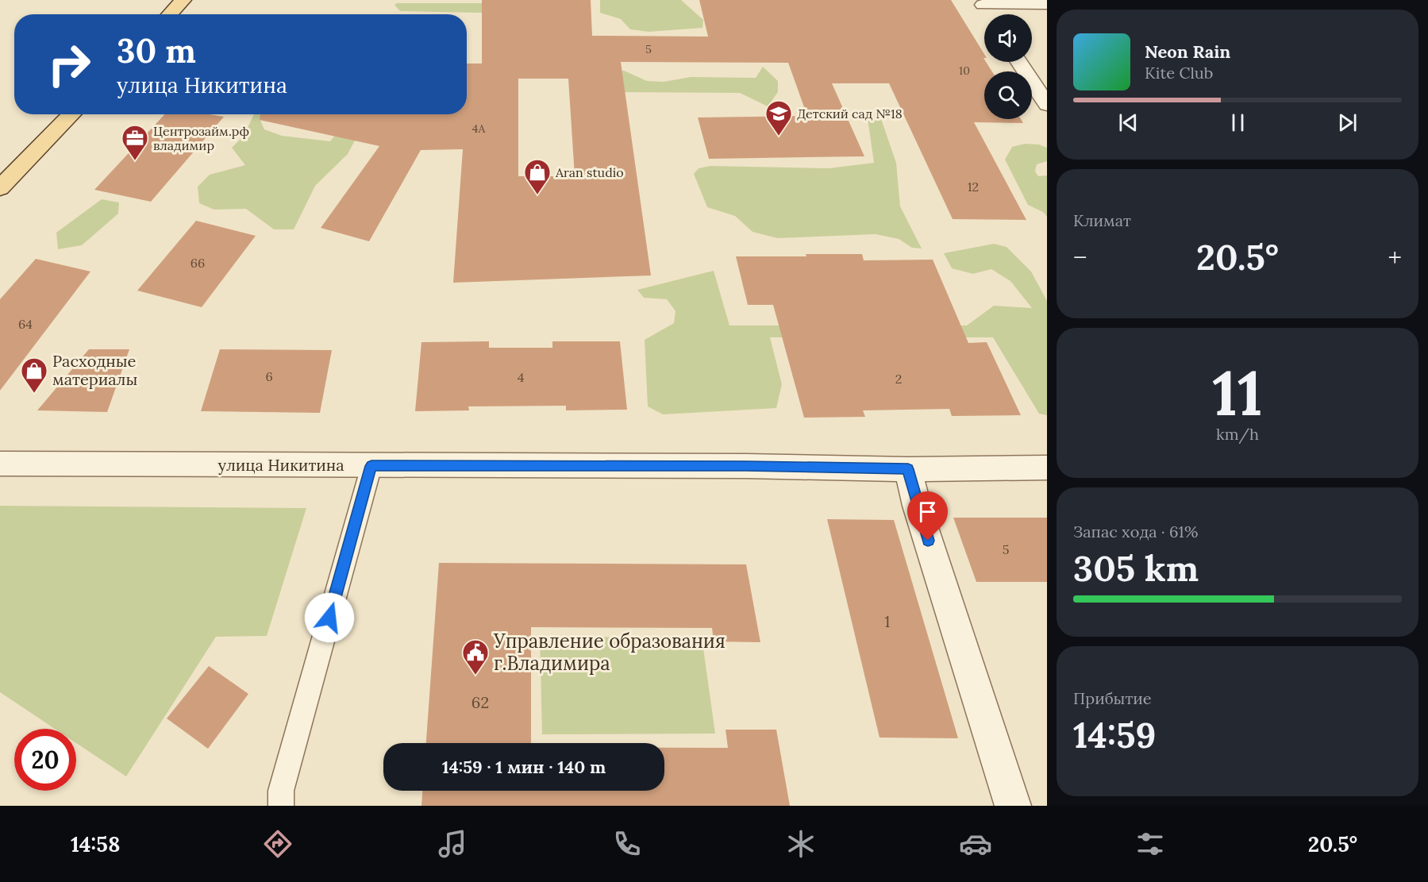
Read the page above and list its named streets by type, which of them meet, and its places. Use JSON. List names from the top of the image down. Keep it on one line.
{"streets":{"street":["улица Никитина"]},"places":{"school or university":["Детский сад №18"],"office":["Центрозайм.рф владимир"],"shop":["Aran studio","Расходные материалы"],"public building":["Управление образования г.Владимира"]},"house_numbers":["5","10","4А","12","66","64","6","4","2","5","1","62"],"page":{"turn":["30 m","улица Никитина"],"song":["Neon Rain","Kite Club"],"tile":["Климат",["11","km/h"],["Запас хода · 61%","305 km"],["Прибытие","14:59"]],"heat":["−","20.5°","+"],"limit":"20","trip":"14:59 · 1 мин · 140 m","tabs":["14:58","20.5°"]}}
